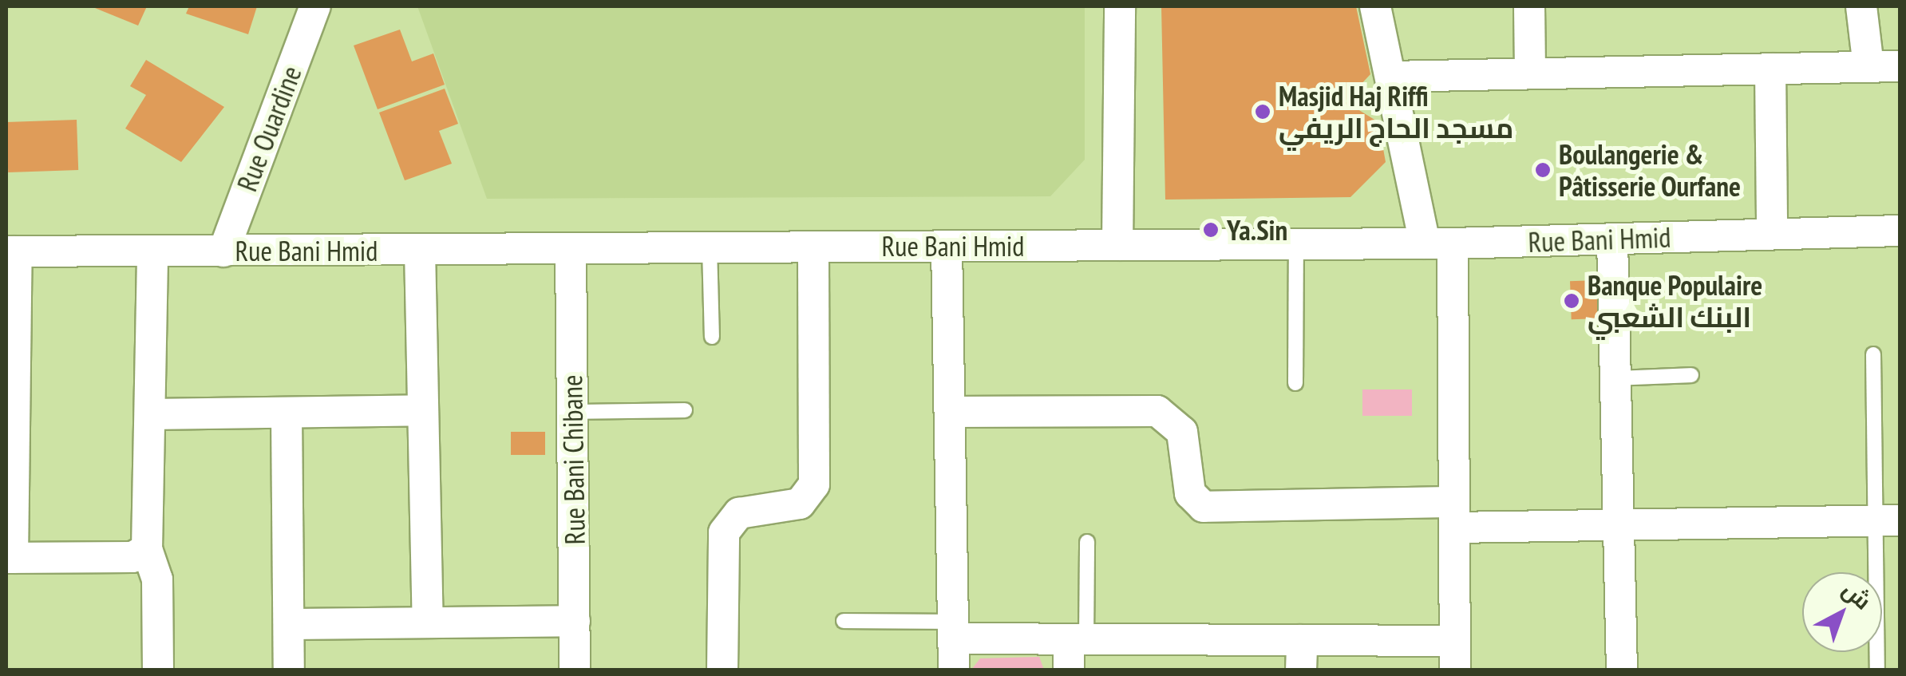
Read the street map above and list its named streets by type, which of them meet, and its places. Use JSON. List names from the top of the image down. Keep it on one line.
{"streets":{"street":["Rue Ouardine","Rue Bani Hmid","Rue Bani Chibane"]},"crossings":[["Rue Ouardine","Rue Bani Hmid"],["Rue Bani Hmid","Rue Bani Chibane"]],"places":["Masjid Haj Riffi مسجد الحاج الريفي","Boulangerie & Pâtisserie Ourfane","Ya.Sin","Banque Populaire البنك الشعبي"],"north":"top right"}
